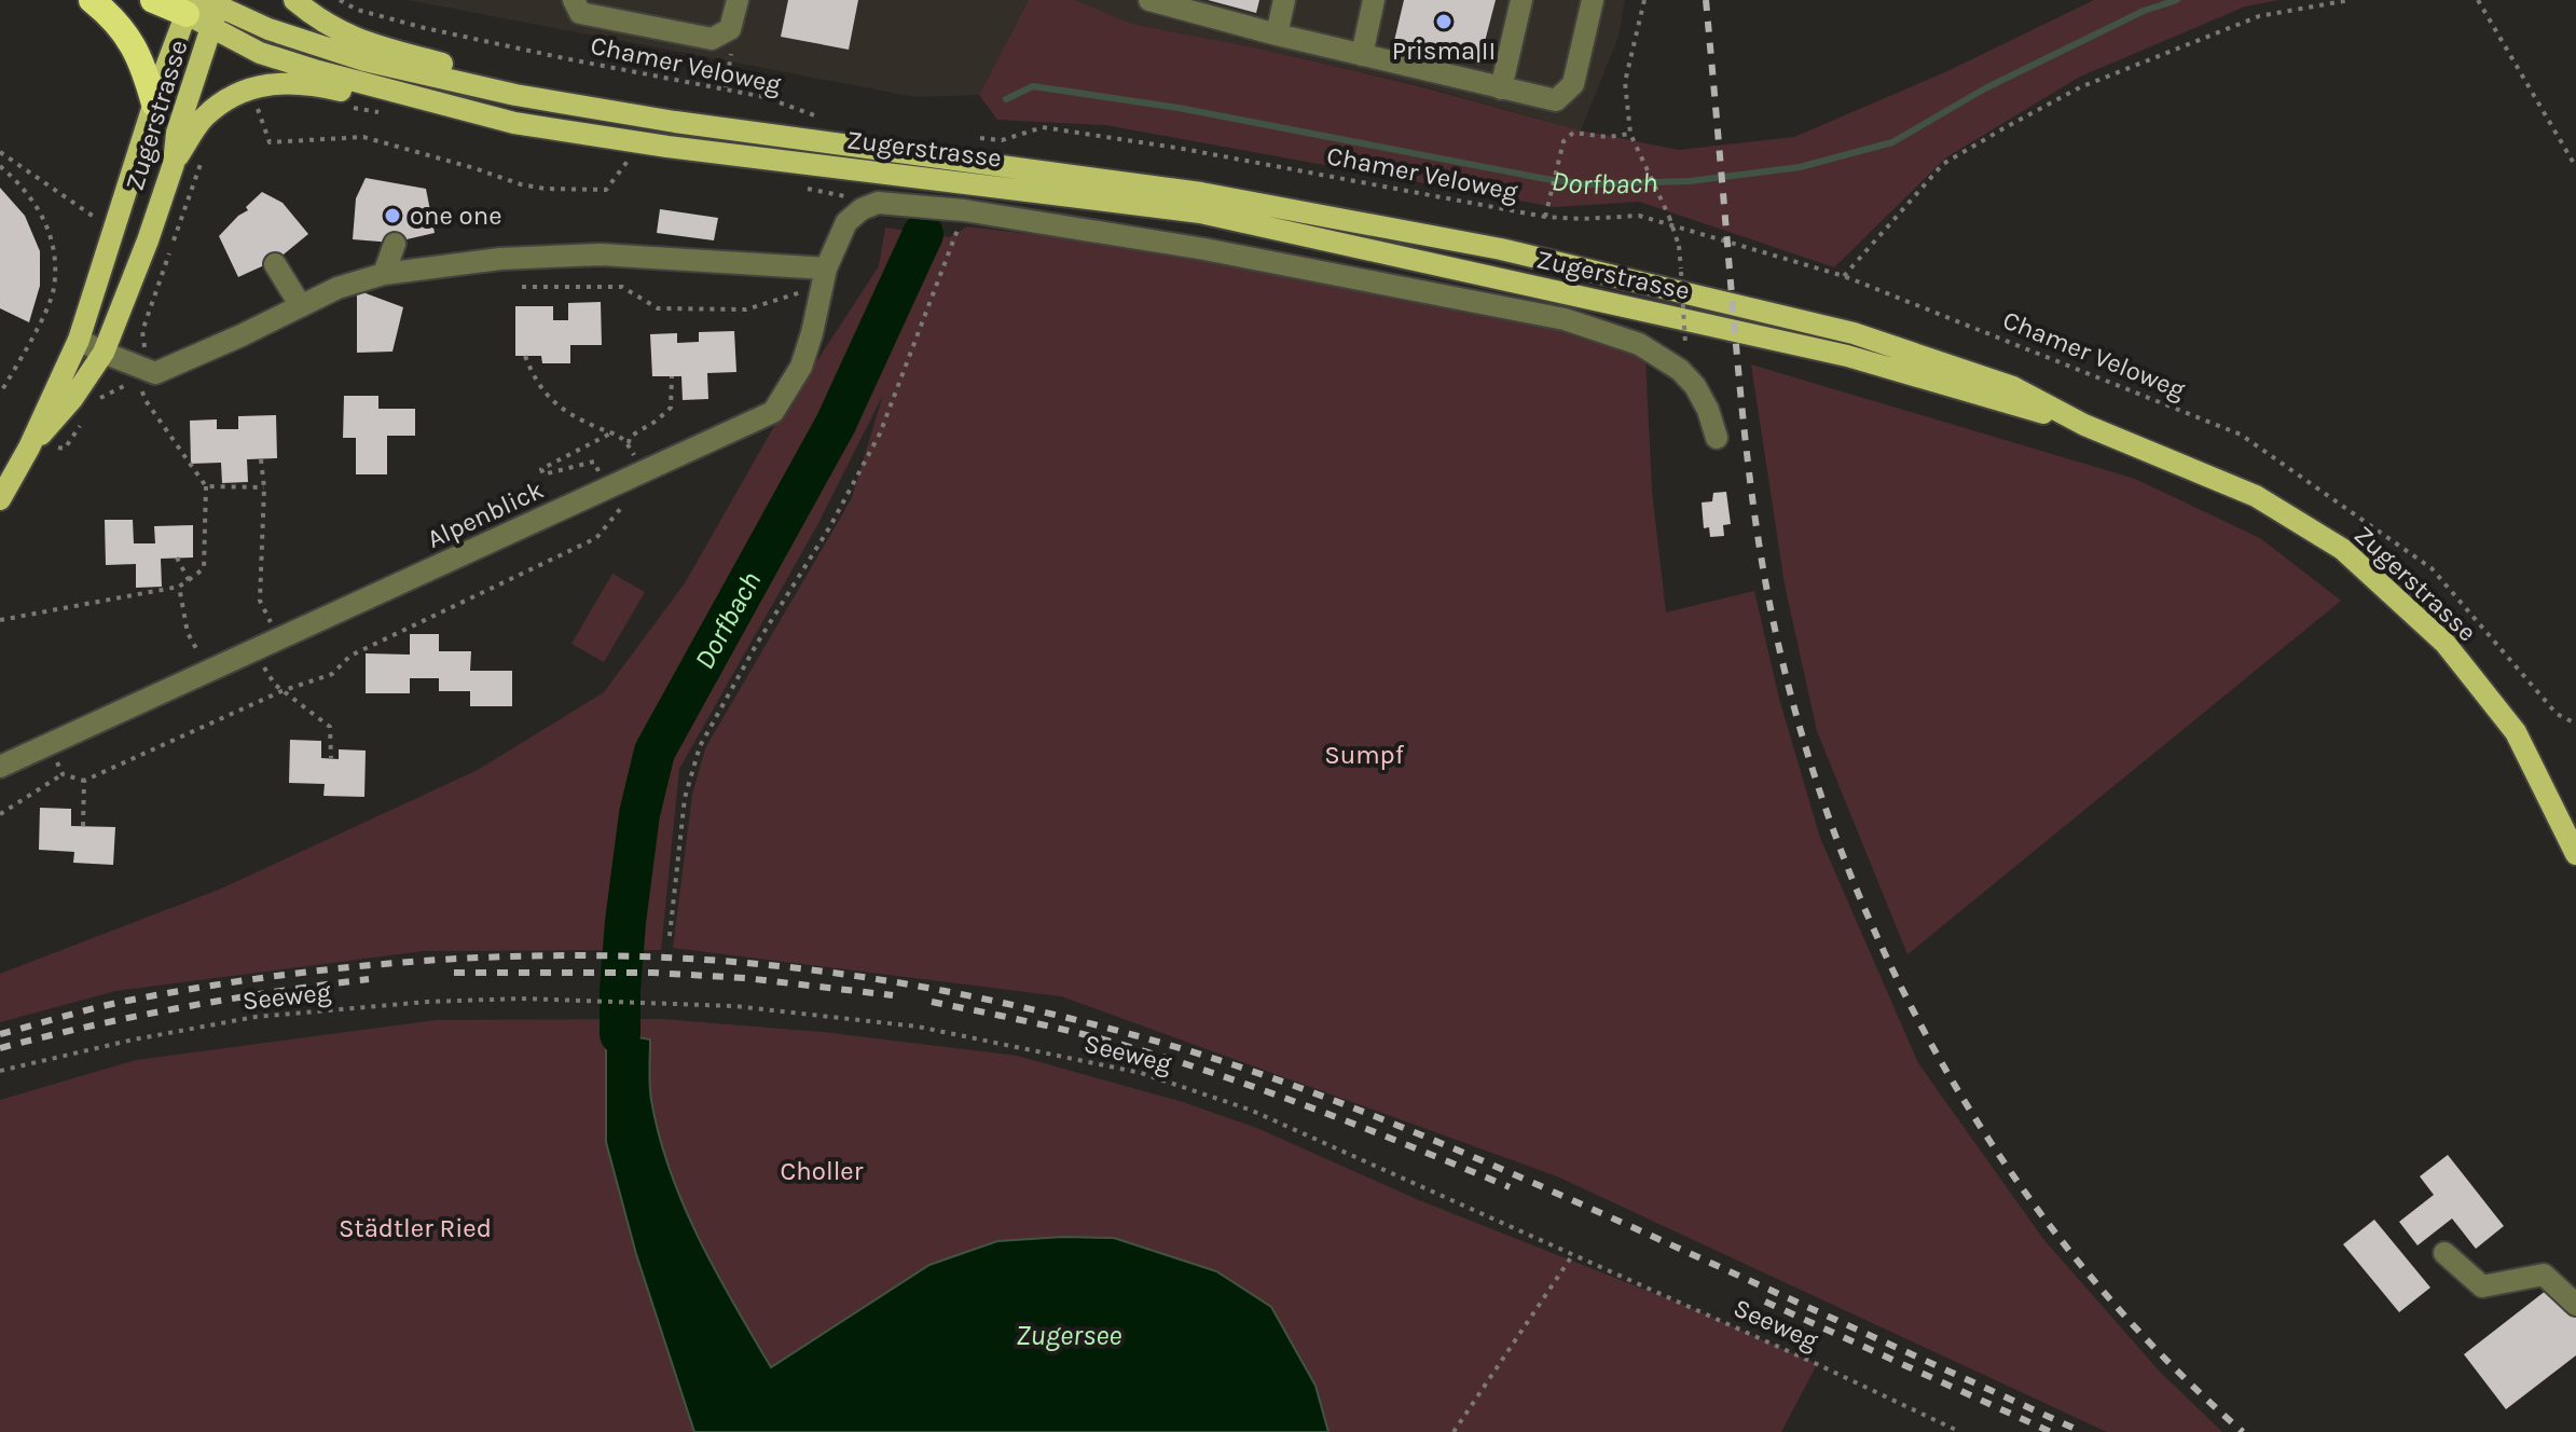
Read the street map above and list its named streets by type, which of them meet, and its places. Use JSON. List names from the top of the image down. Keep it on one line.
{"streets":{"main road":["Zugerstrasse"],"street":["Alpenblick"],"path":["Chamer Veloweg","Seeweg"]},"crossings":[["Zugerstrasse","Alpenblick"]],"water":["Dorfbach","Zugersee"],"parks":["Sumpf","Choller","Städtler Ried"],"places":["Prisma II","one one"]}
